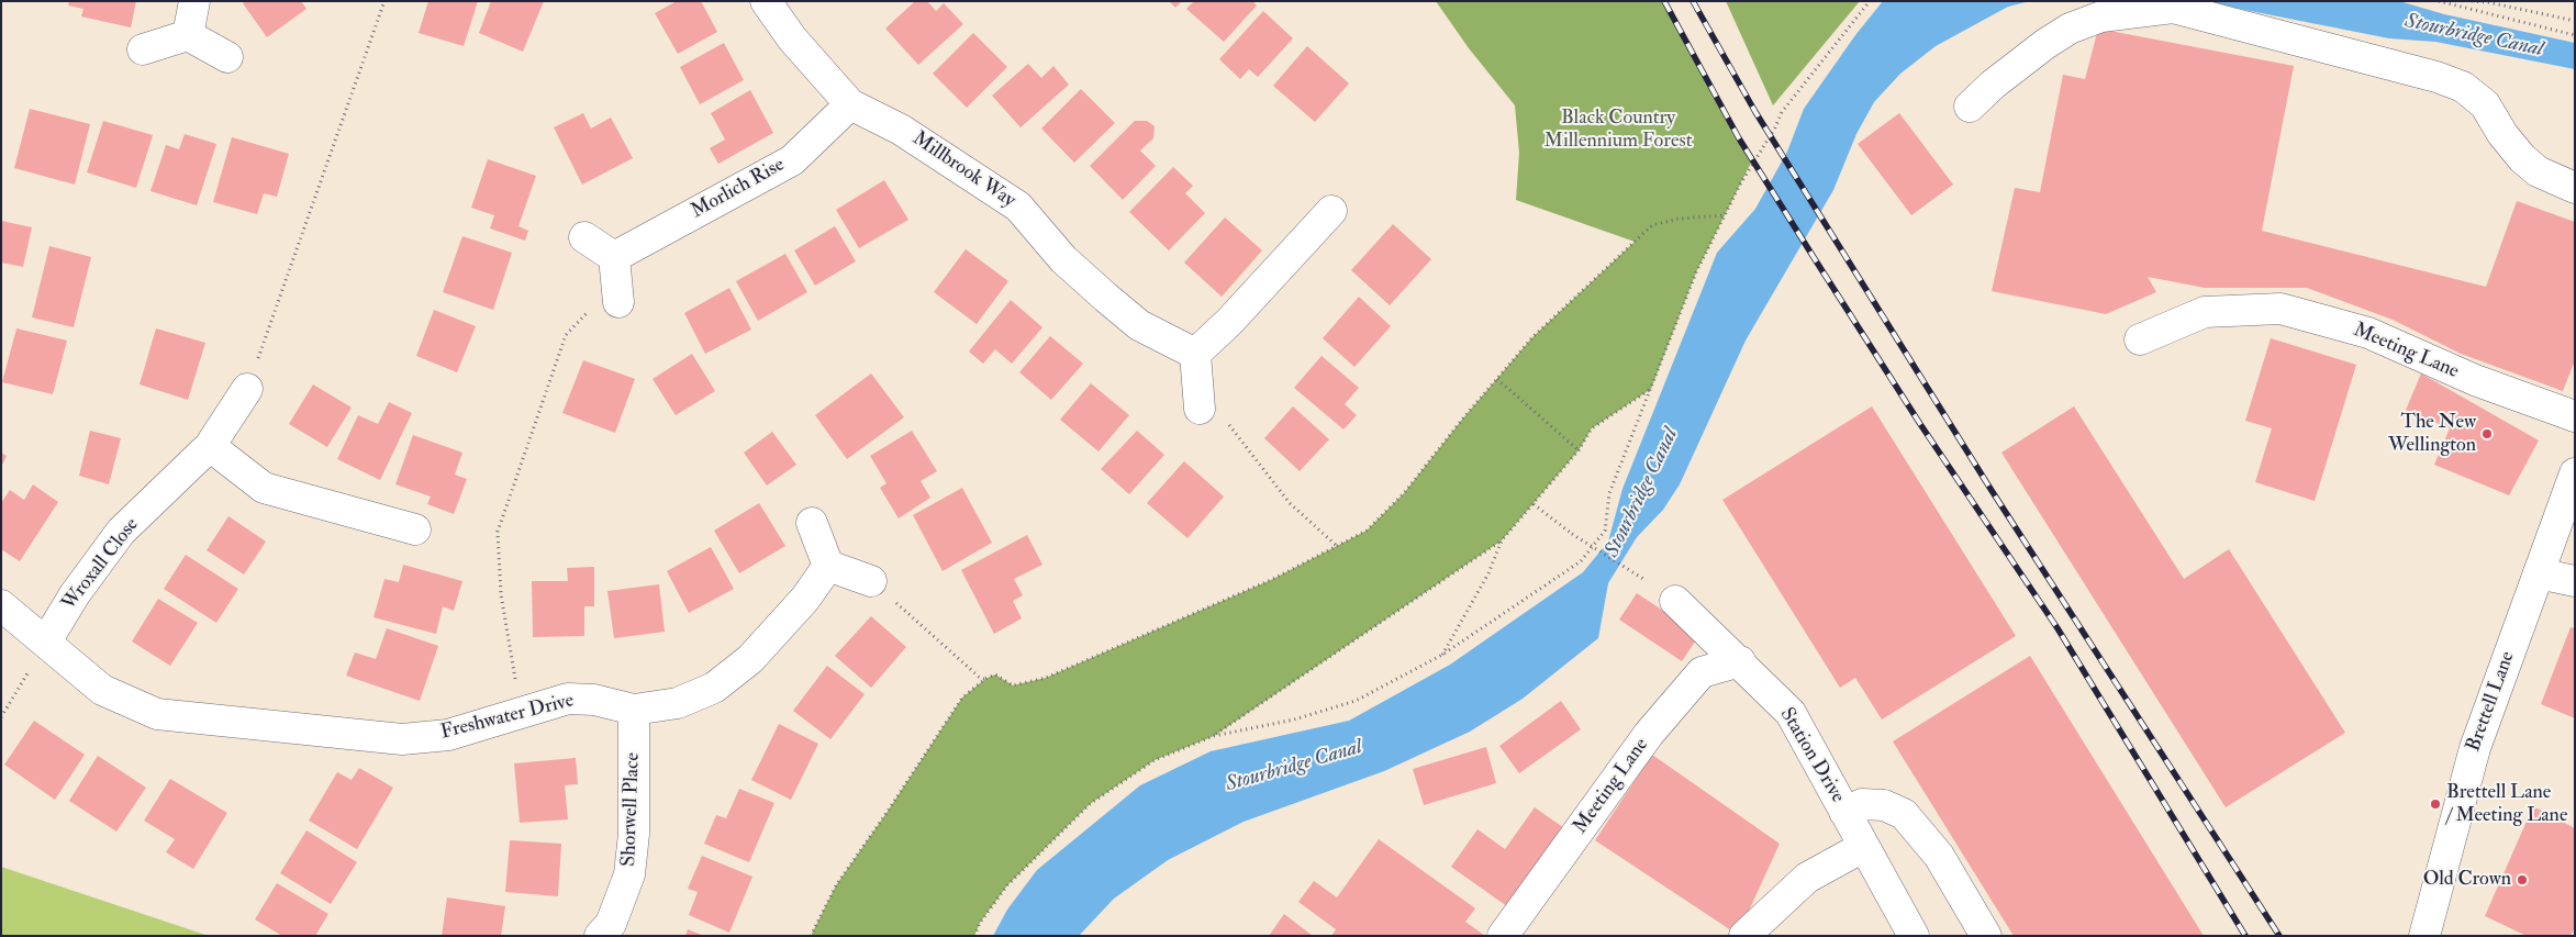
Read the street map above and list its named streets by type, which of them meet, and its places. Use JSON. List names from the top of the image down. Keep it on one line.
{"streets":{"street":["Millbrook Way","Morlich Rise","Meeting Lane","Wroxall Close","Brettell Lane","Freshwater Drive","Station Drive","Shorwell Place"]},"crossings":[["Millbrook Way","Morlich Rise"],["Meeting Lane","Station Drive"],["Wroxall Close","Freshwater Drive"],["Freshwater Drive","Shorwell Place"]],"water":["Stourbridge Canal"],"parks":["Black Country Millennium Forest"],"places":["The New Wellington","Brettell Lane / Meeting Lane","Old Crown"]}
